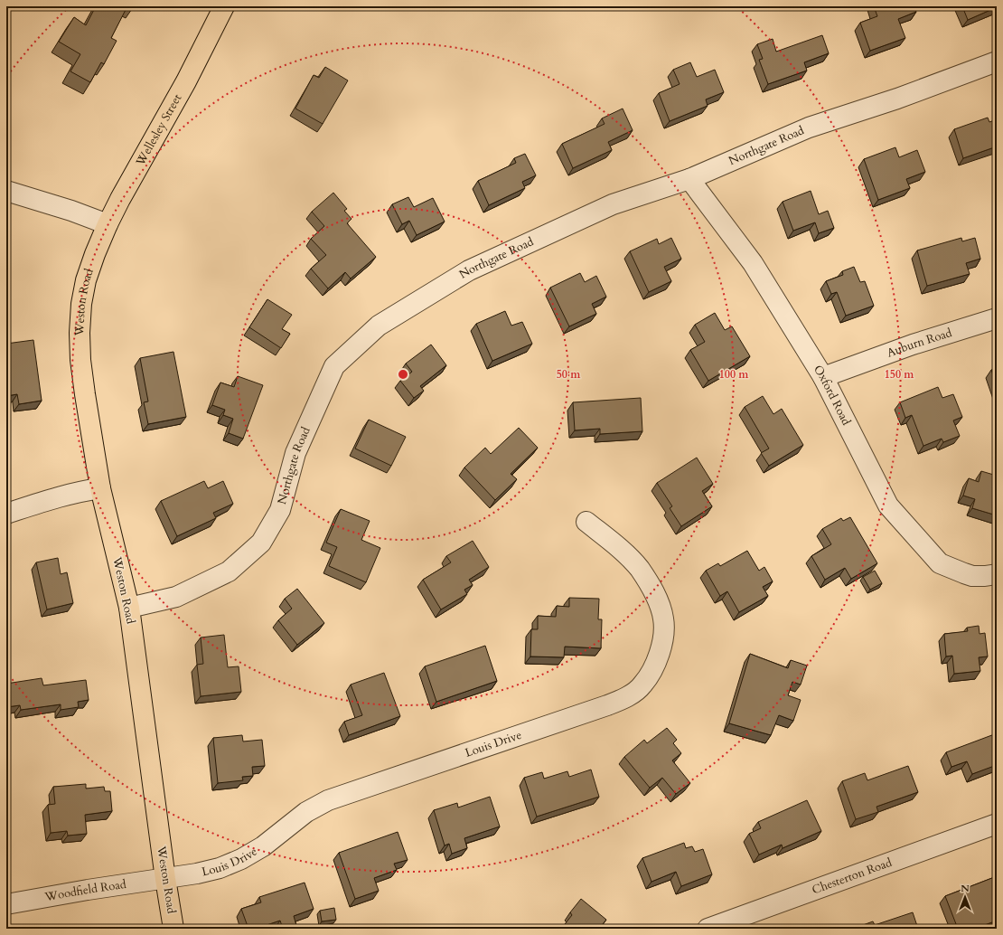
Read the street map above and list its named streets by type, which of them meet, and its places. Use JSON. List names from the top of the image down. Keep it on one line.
{"streets":{"main road":["Wellesley Street","Weston Road"],"street":["Northgate Road","Auburn Road","Oxford Road","Louis Drive","Chesterton Road","Woodfield Road"]},"crossings":[["Wellesley Street","Weston Road"],["Northgate Road","Weston Road"],["Northgate Road","Oxford Road"],["Weston Road","Louis Drive"],["Weston Road","Woodfield Road"],["Auburn Road","Oxford Road"],["Louis Drive","Woodfield Road"]],"north":"top","rings":["50 m","100 m","150 m"]}
